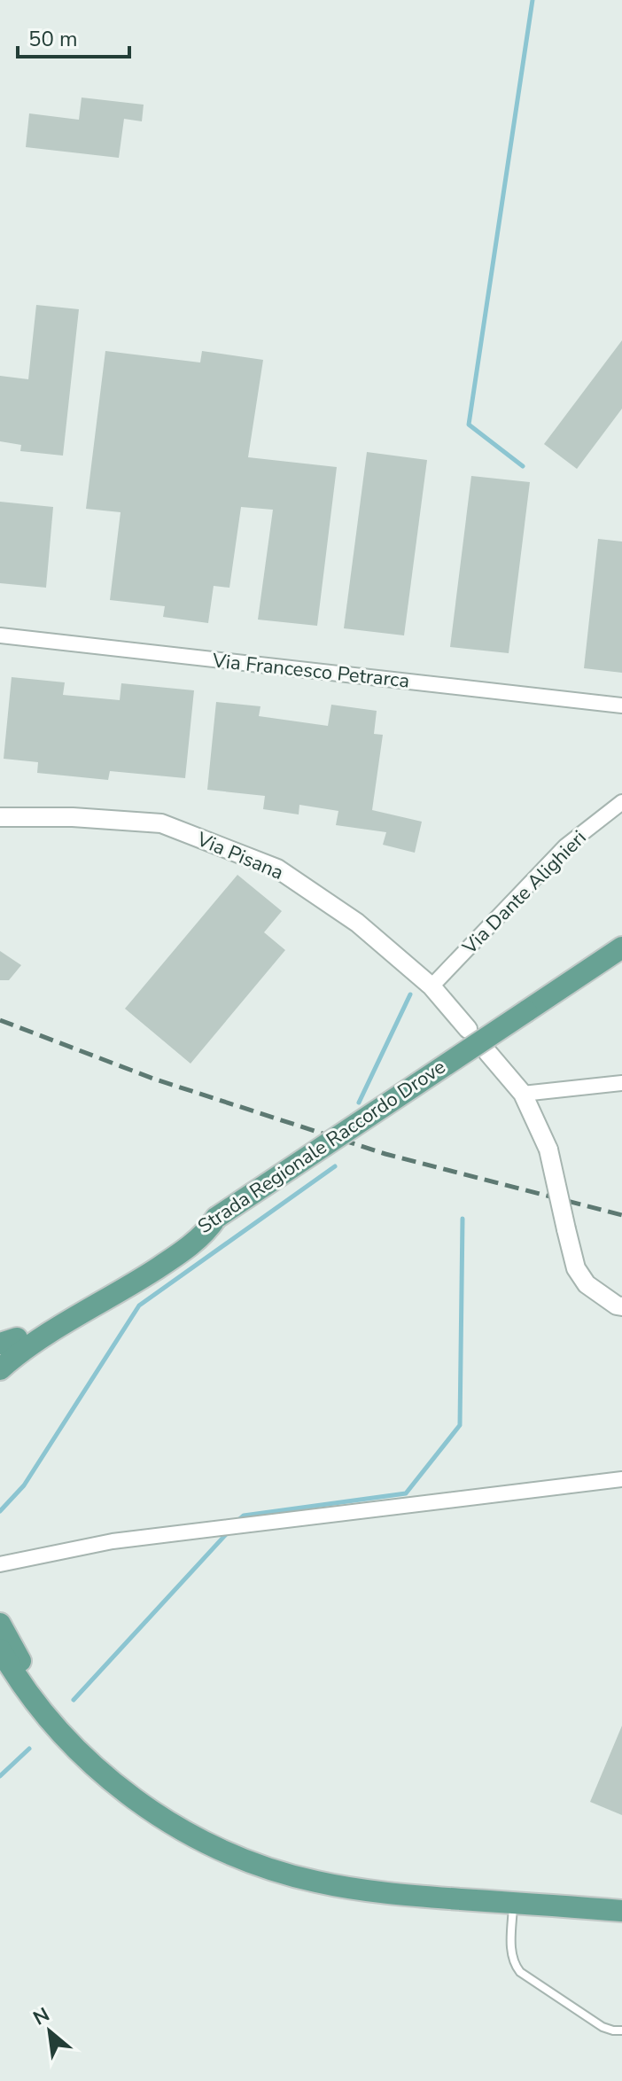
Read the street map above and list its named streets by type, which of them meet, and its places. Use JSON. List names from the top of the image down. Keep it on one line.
{"streets":{"main road":["Strada Regionale Raccordo Drove"],"street":["Via Francesco Petrarca","Via Pisana","Via Dante Alighieri"]},"crossings":[["Via Pisana","Via Dante Alighieri"]],"scale_bar":"50 m","north":"top left"}
